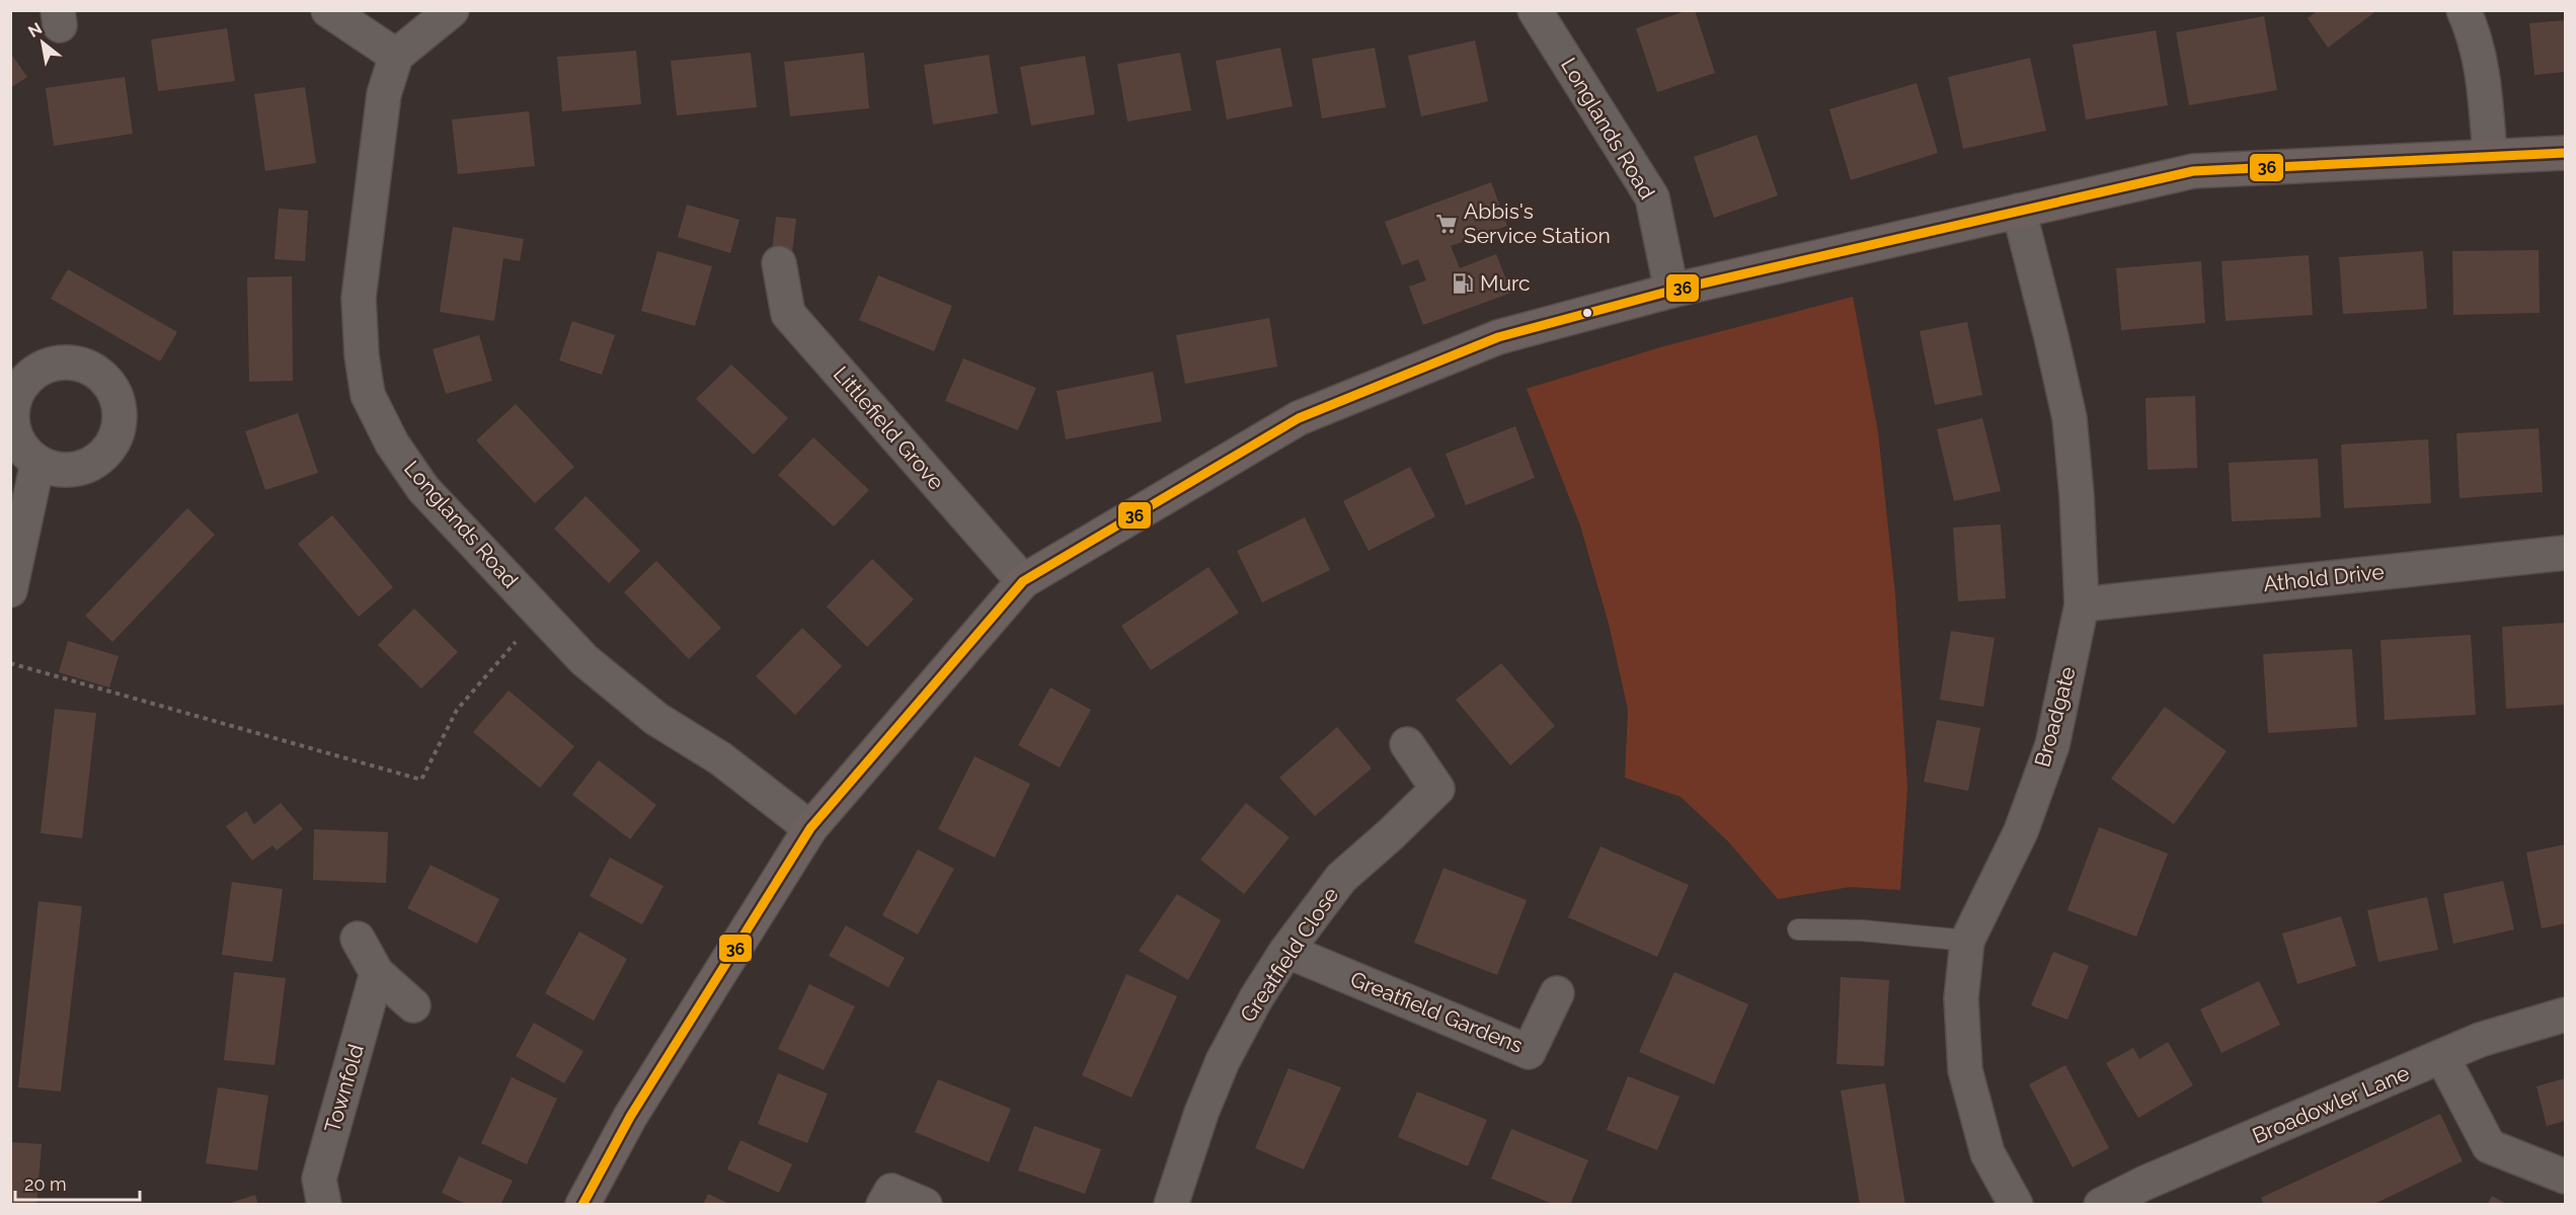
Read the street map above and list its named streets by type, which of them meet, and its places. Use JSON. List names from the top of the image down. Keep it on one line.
{"streets":{"street":["Longlands Road","Littlefield Grove","Athold Drive","Broadgate","Greatfield Close","Greatfield Gardens","Townfold","Broadowler Lane"]},"crossings":[["Athold Drive","Broadgate"],["Greatfield Close","Greatfield Gardens"]],"places":{"supermarket":["Abbis's Service Station"],"fuel station":["Murc"]},"lines":["transit line 36"],"scale_bar":"20 m","north":"top left"}
